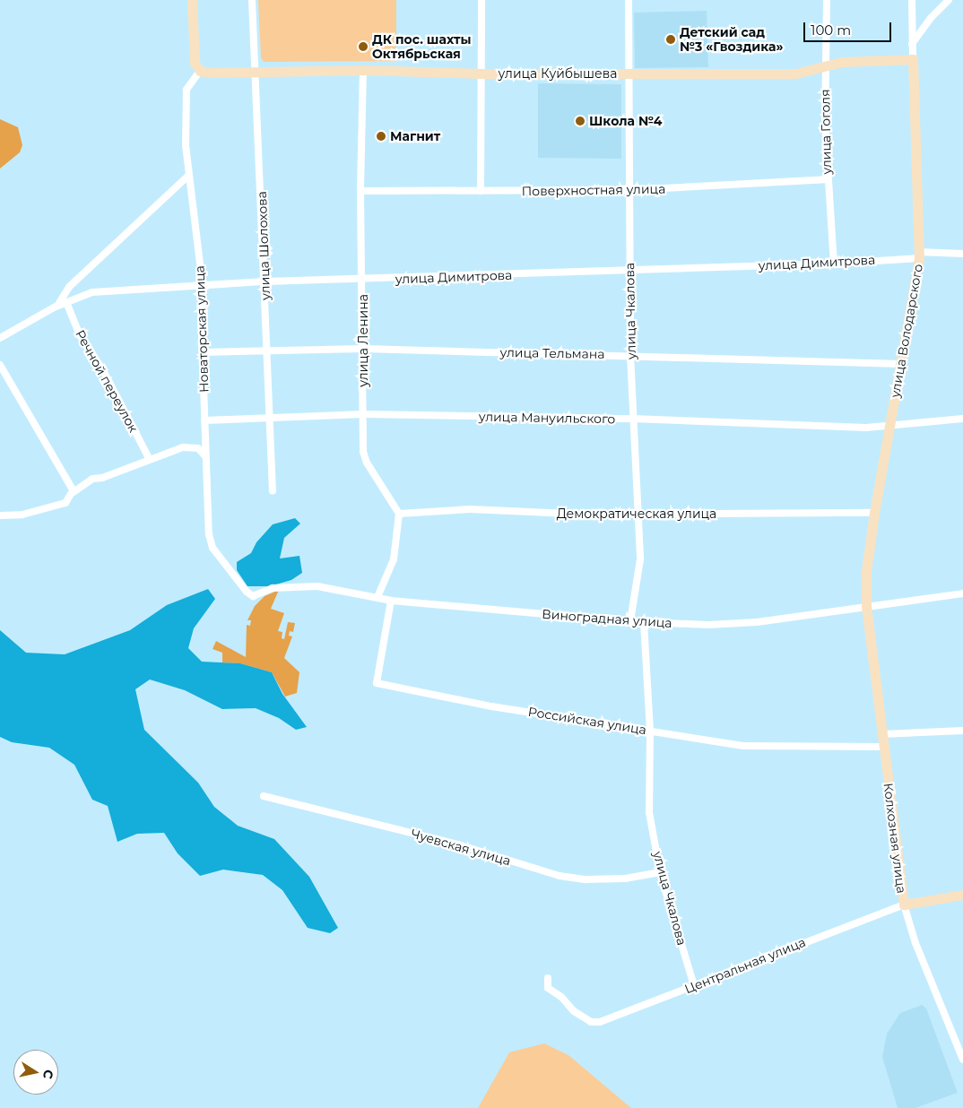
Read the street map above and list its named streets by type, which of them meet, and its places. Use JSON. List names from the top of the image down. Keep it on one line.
{"streets":{"street":["улица Куйбышева","улица Гоголя","Поверхностная улица","улица Шолохова","улица Димитрова","улица Чкалова","Новаторская улица","улица Володарского","улица Ленина","улица Тельмана","Речной переулок","улица Мануильского","Демократическая улица","Виноградная улица","Российская улица","Колхозная улица","Чуевская улица","Центральная улица"]},"crossings":[["улица Куйбышева","улица Гоголя"],["улица Куйбышева","улица Шолохова"],["улица Куйбышева","улица Чкалова"],["улица Куйбышева","Новаторская улица"],["улица Куйбышева","улица Володарского"],["улица Куйбышева","улица Ленина"],["улица Гоголя","Поверхностная улица"],["улица Гоголя","улица Димитрова"],["Поверхностная улица","улица Чкалова"],["Поверхностная улица","улица Ленина"],["улица Шолохова","улица Димитрова"],["улица Шолохова","улица Тельмана"],["улица Шолохова","улица Мануильского"],["улица Димитрова","улица Чкалова"],["улица Димитрова","Новаторская улица"],["улица Димитрова","улица Володарского"],["улица Димитрова","улица Ленина"],["улица Димитрова","Речной переулок"],["улица Чкалова","улица Тельмана"],["улица Чкалова","улица Мануильского"],["улица Чкалова","Демократическая улица"],["улица Чкалова","Виноградная улица"],["улица Чкалова","Российская улица"],["улица Чкалова","Чуевская улица"],["улица Чкалова","Центральная улица"],["Новаторская улица","улица Тельмана"],["Новаторская улица","улица Мануильского"],["Новаторская улица","Виноградная улица"],["улица Володарского","улица Тельмана"],["улица Володарского","улица Мануильского"],["улица Володарского","Демократическая улица"],["улица Володарского","Виноградная улица"],["улица Володарского","Колхозная улица"],["улица Ленина","улица Тельмана"],["улица Ленина","улица Мануильского"],["улица Ленина","Демократическая улица"],["Виноградная улица","Российская улица"],["Виноградная улица","Колхозная улица"],["Российская улица","Колхозная улица"],["Колхозная улица","Центральная улица"]],"places":["Детский сад №3 «Гвоздика»","ДК пос. шахты Октябрьская","Школа №4","Магнит"],"scale_bar":"100 m","north":"right"}
